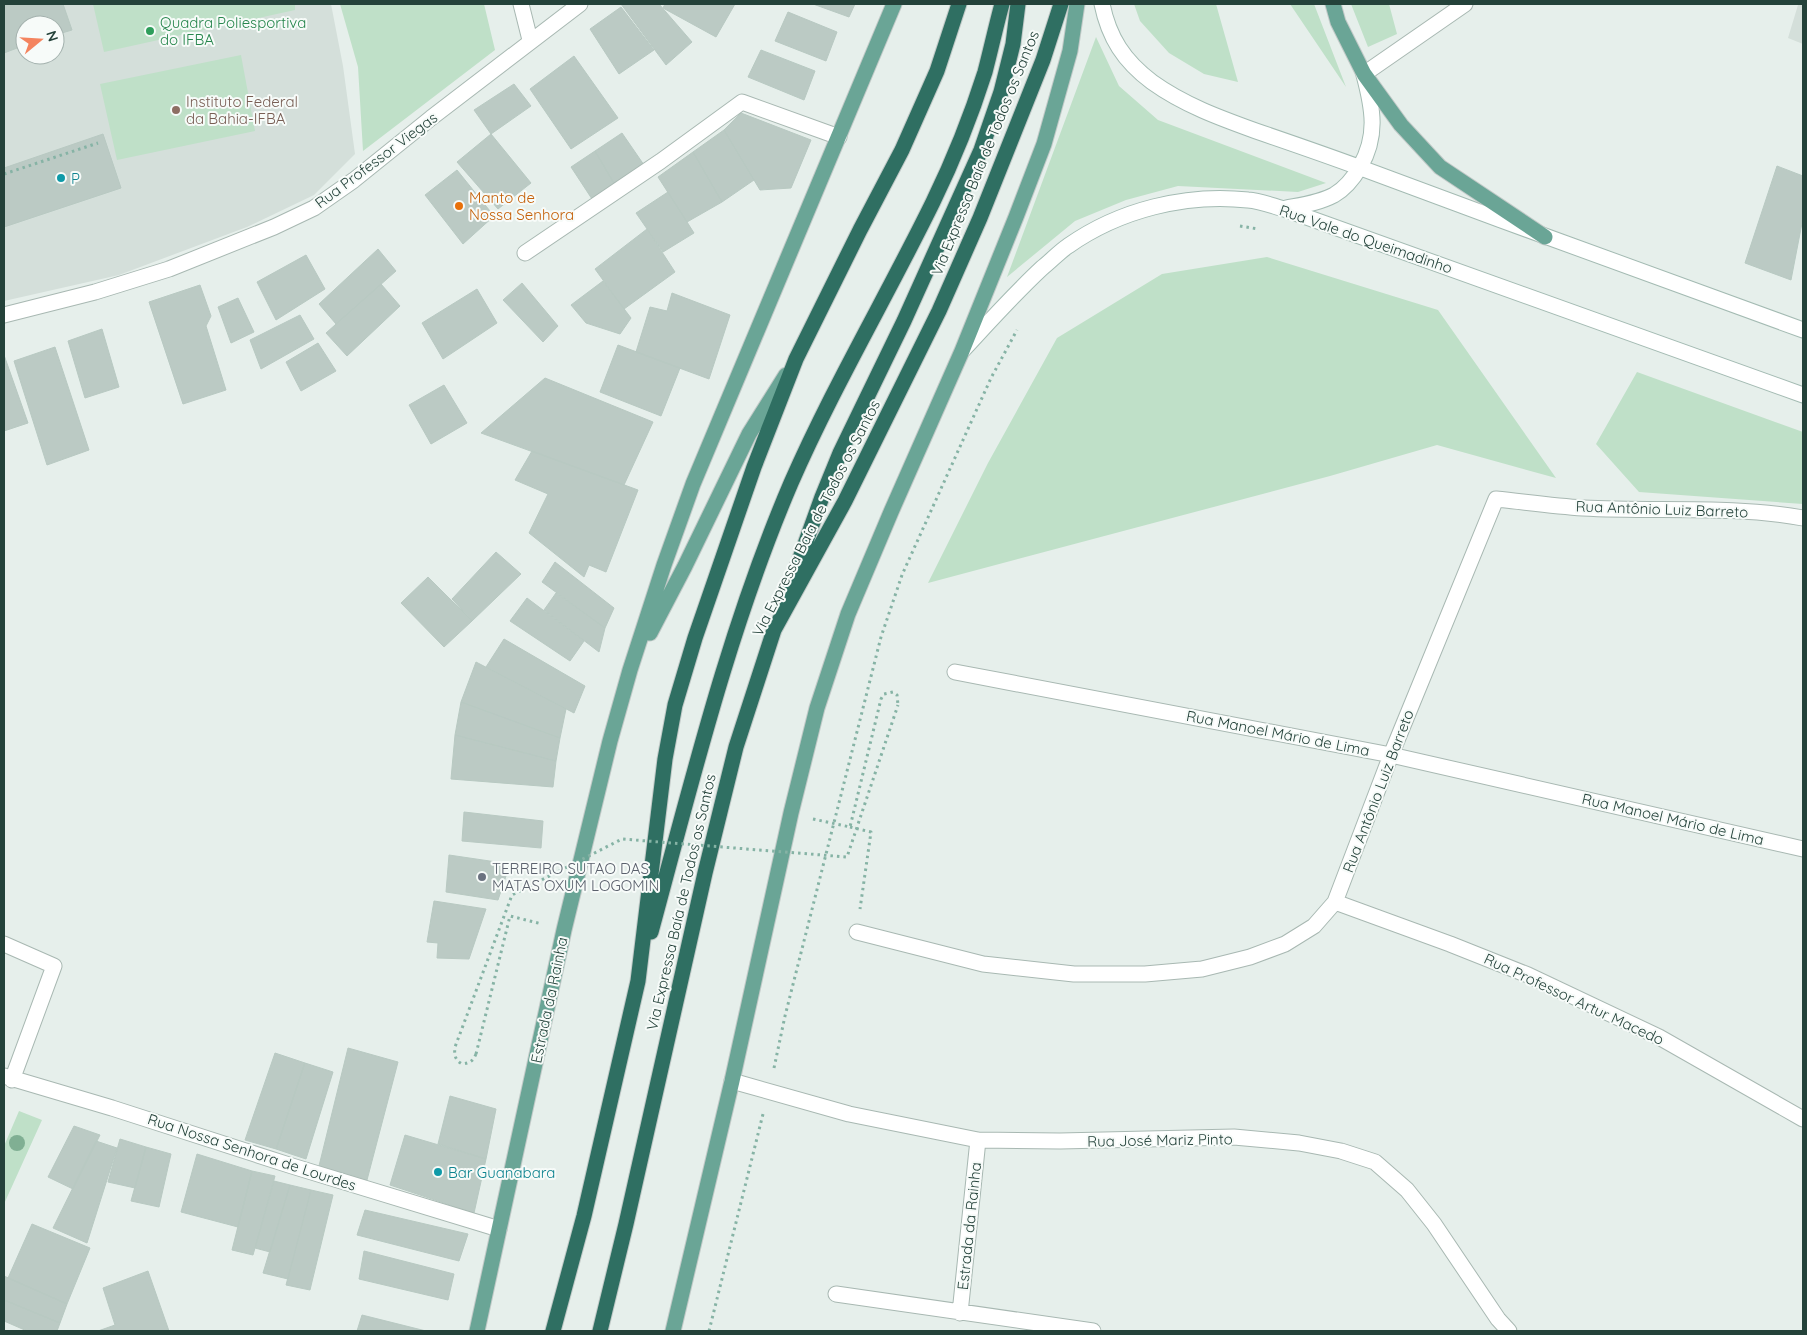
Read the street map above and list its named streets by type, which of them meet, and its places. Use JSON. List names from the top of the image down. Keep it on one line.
{"streets":{"highway":["Via Expressa Baía de Todos os Santos"],"main road":["Estrada da Rainha"],"street":["Rua Professor Viegas","Rua Vale do Queimadinho","Rua Antônio Luiz Barreto","Rua Manoel Mário de Lima","Rua Professor Artur Macedo","Rua José Mariz Pinto","Rua Nossa Senhora de Lourdes"]},"crossings":[["Rua Antônio Luiz Barreto","Rua Manoel Mário de Lima"],["Rua Antônio Luiz Barreto","Rua Professor Artur Macedo"],["Estrada da Rainha","Rua José Mariz Pinto"],["Estrada da Rainha","Rua Nossa Senhora de Lourdes"]],"places":["Quadra Poliesportiva do IFBA","Instituto Federal da Bahia-IFBA","P","Manto de Nossa Senhora","TERREIRO SUTAO DAS MATAS OXUM LOGOMIN","Bar Guanabara"],"north":"right"}
